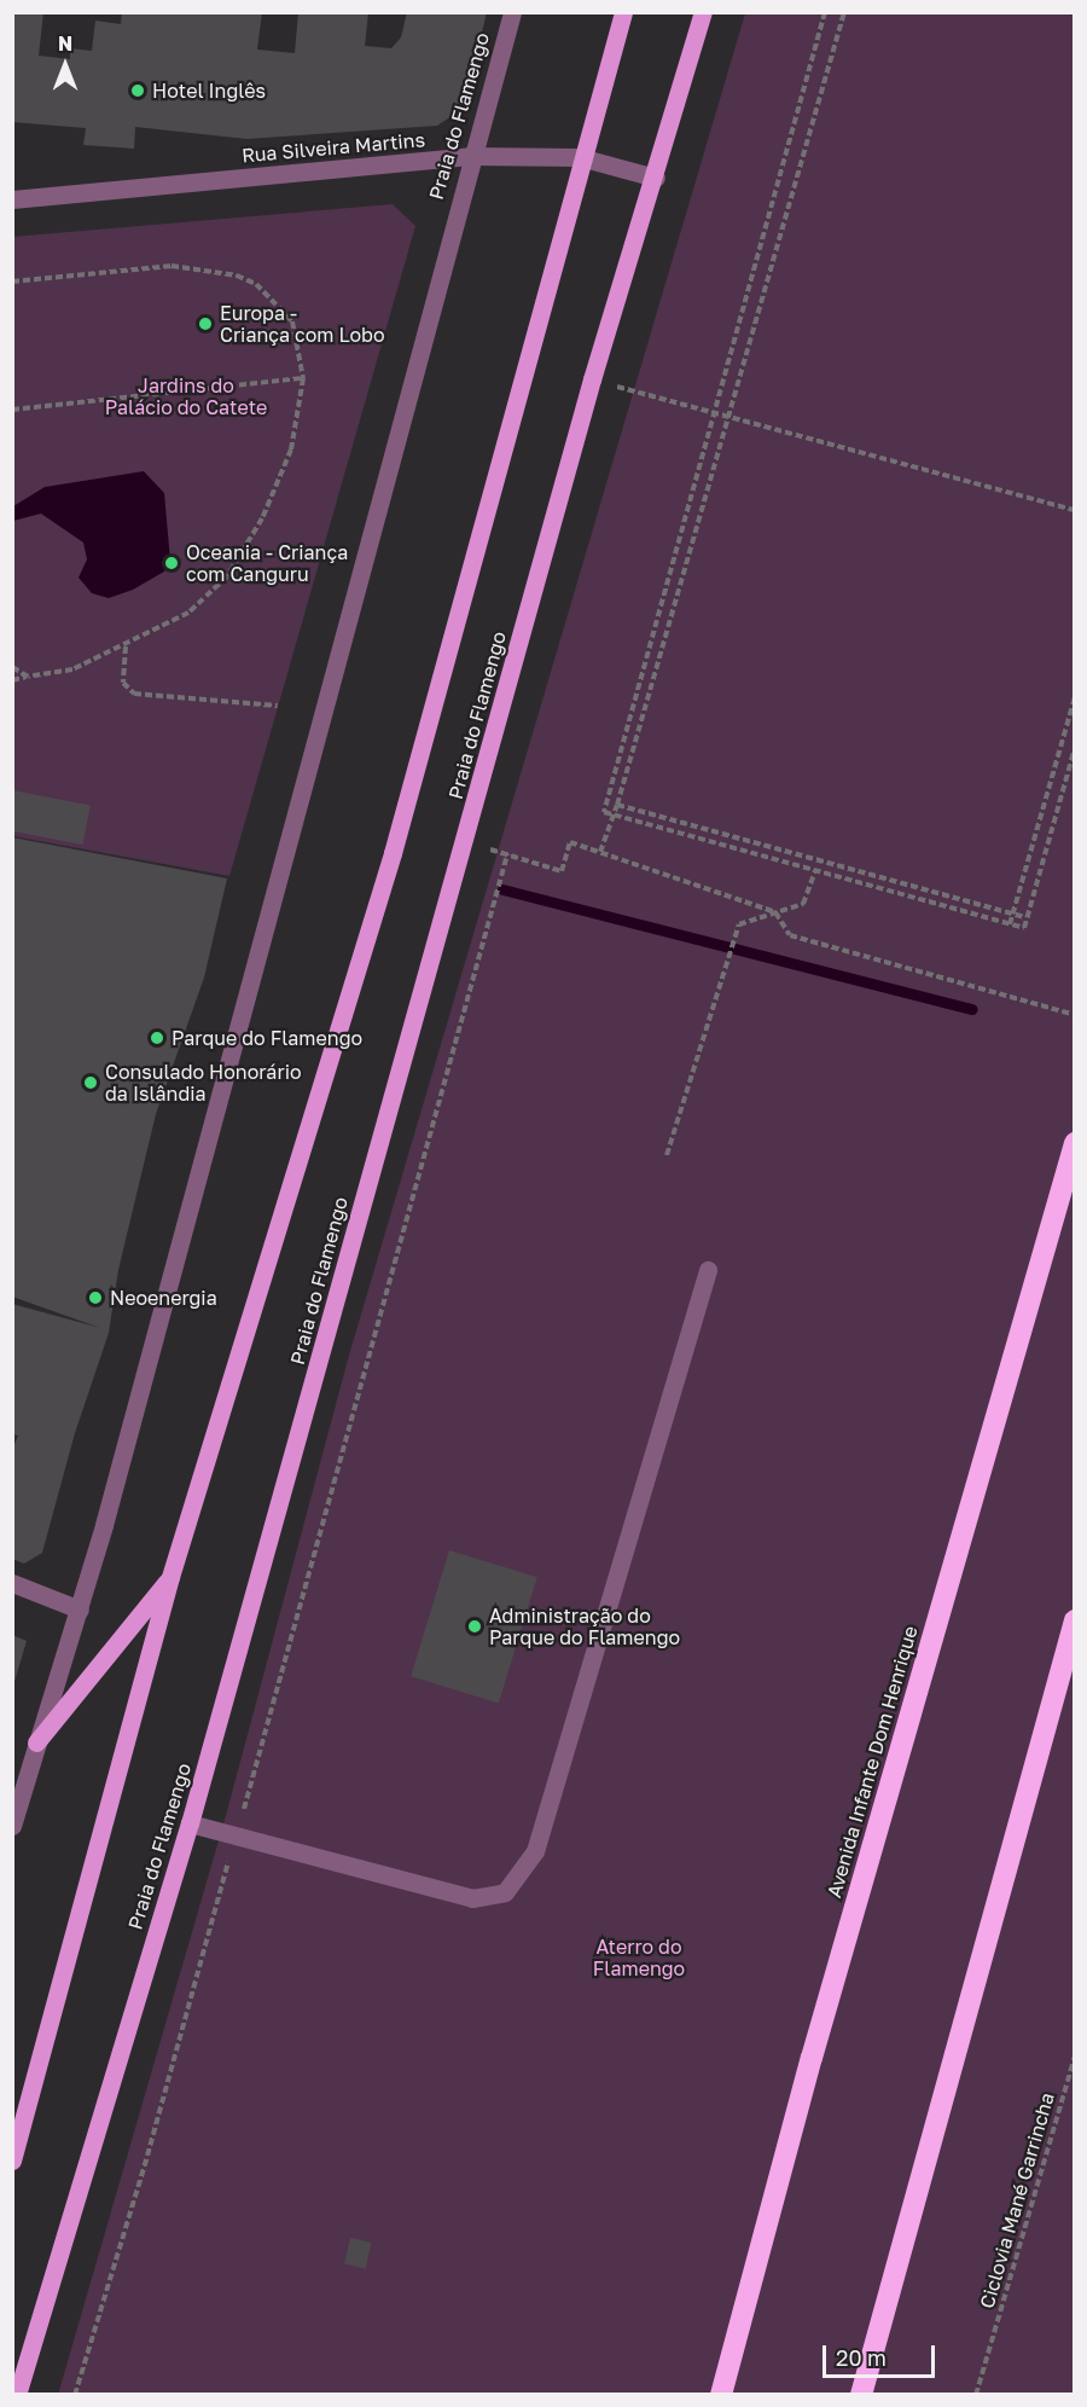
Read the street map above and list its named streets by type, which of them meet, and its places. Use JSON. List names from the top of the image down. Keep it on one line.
{"streets":{"highway":["Avenida Infante Dom Henrique"],"main road":["Praia do Flamengo"],"street":["Rua Silveira Martins"],"path":["Ciclovia Mané Garrincha"]},"crossings":[["Praia do Flamengo","Rua Silveira Martins"]],"parks":["Jardins do Palácio do Catete","Aterro do Flamengo"],"places":["Hotel Inglês","Europa - Criança com Lobo","Oceania - Criança com Canguru","Parque do Flamengo","Consulado Honorário da Islândia","Neoenergia","Administração do Parque do Flamengo"],"scale_bar":"20 m","north":"top"}
